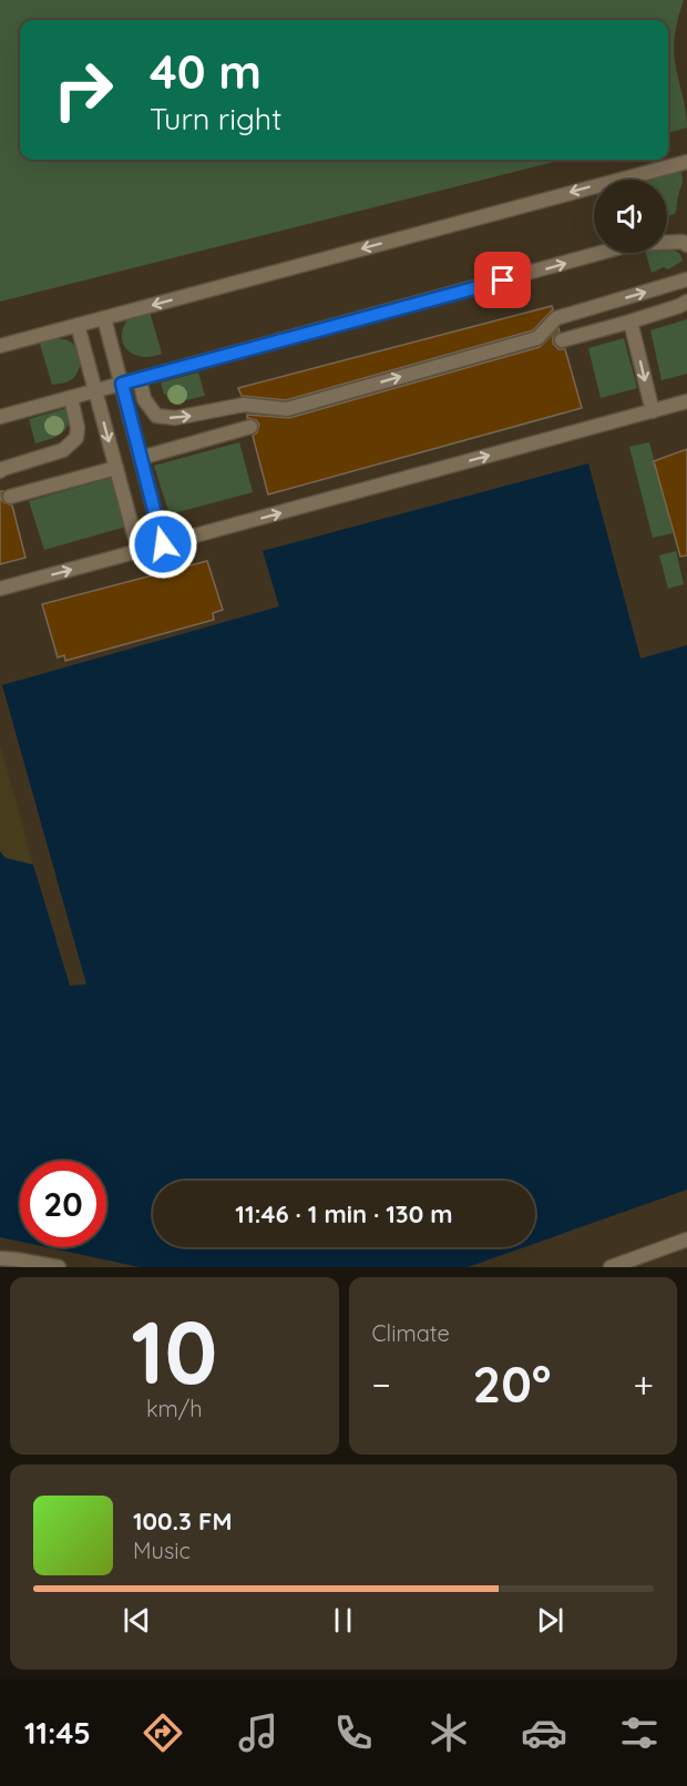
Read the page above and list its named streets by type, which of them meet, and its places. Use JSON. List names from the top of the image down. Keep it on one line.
{"page":{"turn":["40 m","Turn right"],"limit":"20","trip":"11:46 · 1 min · 130 m","tile":[["10","km/h"],"Climate"],"heat":["−","20°","+"],"song":["100.3 FM","Music"],"tabs":"11:45"}}
